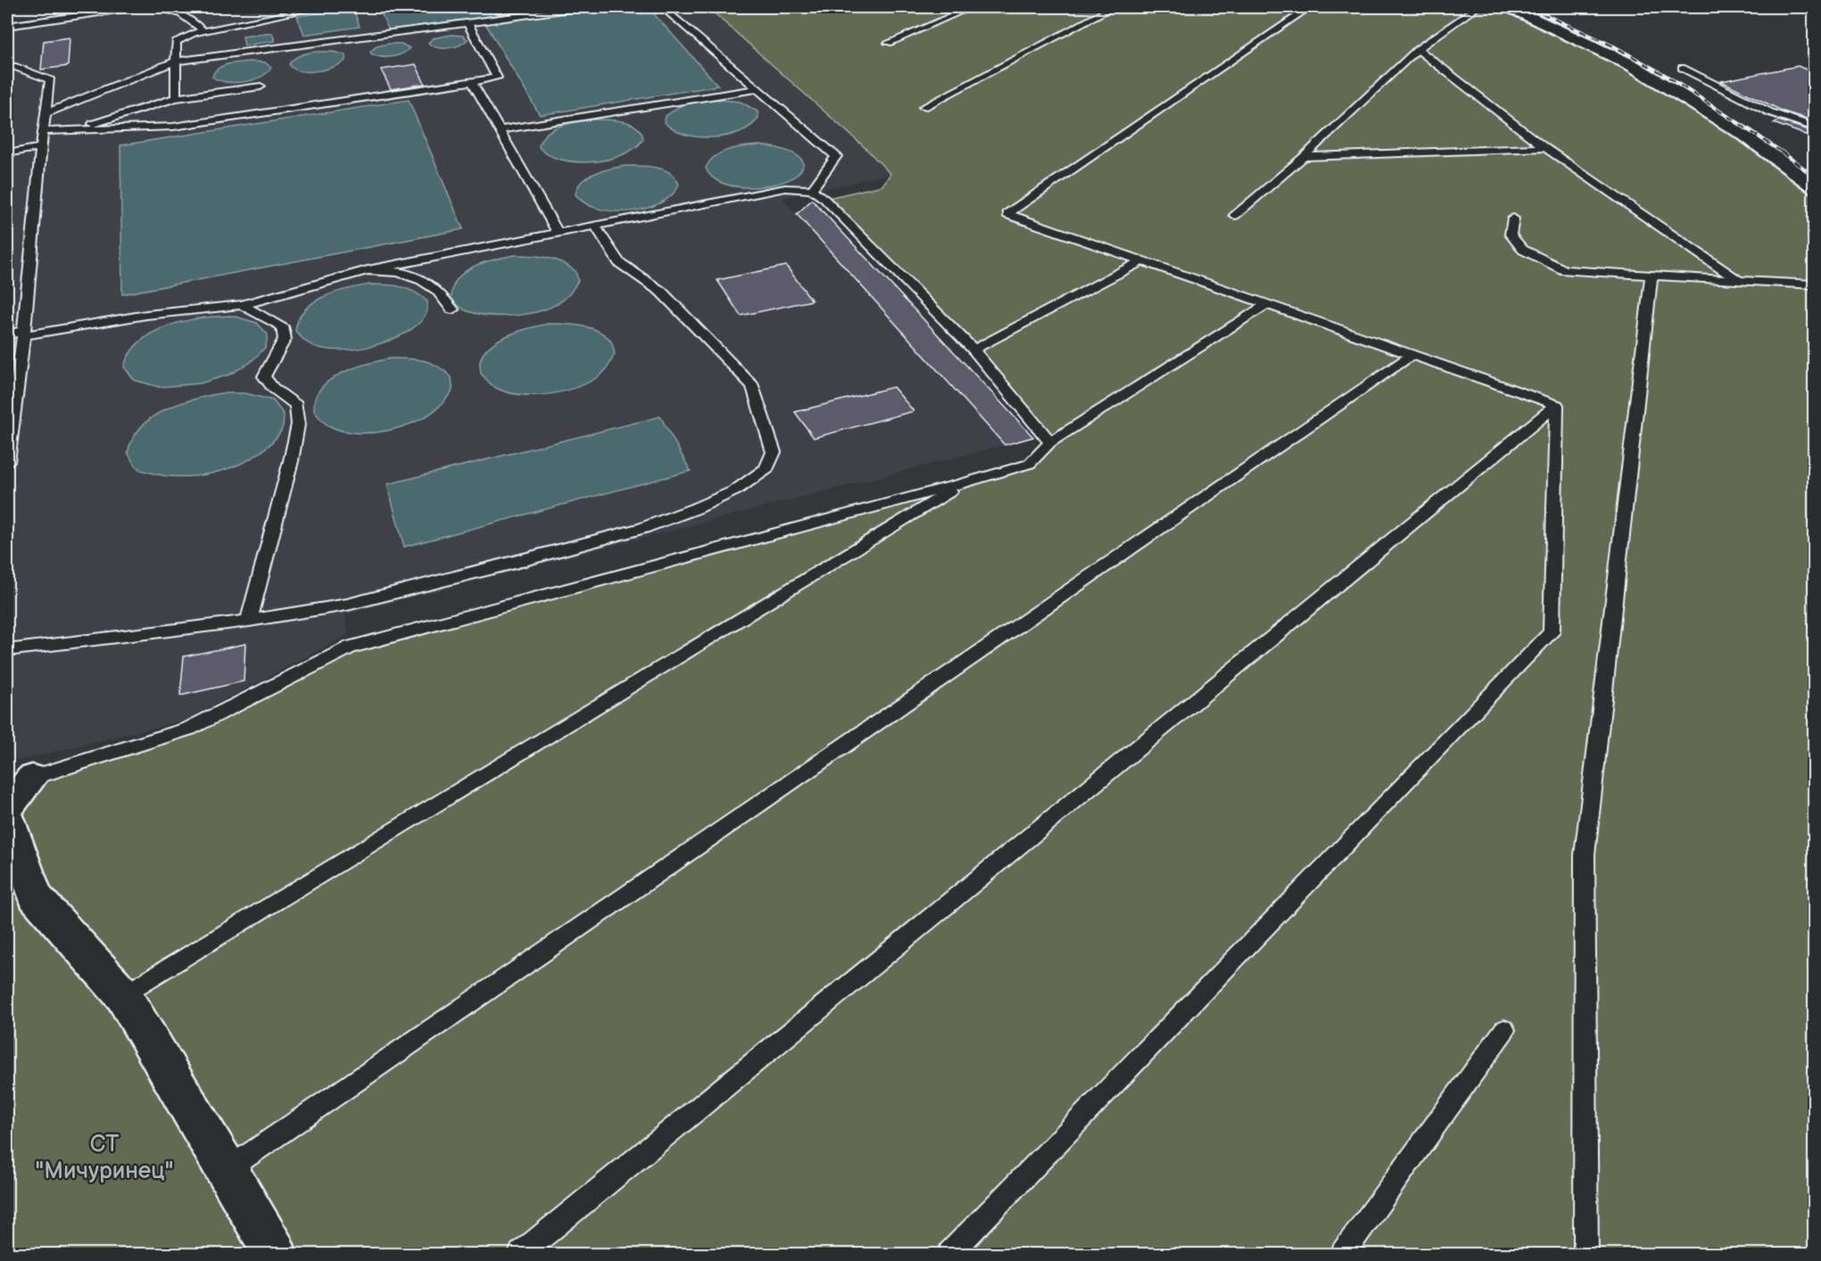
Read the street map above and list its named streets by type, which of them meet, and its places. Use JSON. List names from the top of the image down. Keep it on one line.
{"parks":["СТ \"Мичуринец\""]}
